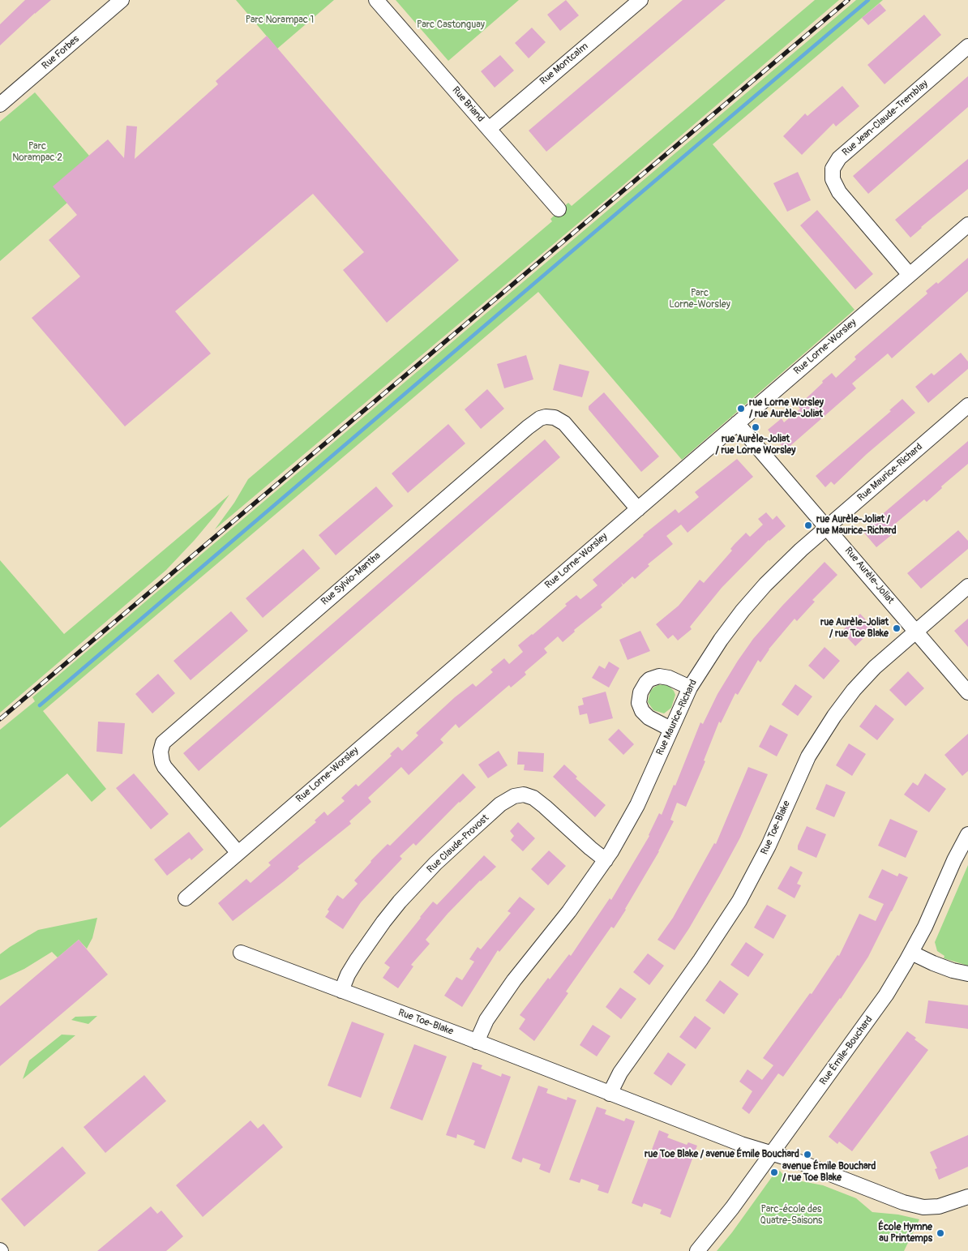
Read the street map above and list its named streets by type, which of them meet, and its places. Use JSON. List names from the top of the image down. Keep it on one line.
{"streets":{"street":["Rue Forbes","Rue Montcalm","Rue Briand","Rue Jean-Claude-Tremblay","Rue Lorne-Worsley","Rue Maurice-Richard","Rue Aurèle-Joliat","Rue Sylvio-Mantha","Rue Toe-Blake","Rue Claude-Provost","Rue Émile-Bouchard"]},"crossings":[["Rue Montcalm","Rue Briand"],["Rue Jean-Claude-Tremblay","Rue Lorne-Worsley"],["Rue Lorne-Worsley","Rue Aurèle-Joliat"],["Rue Lorne-Worsley","Rue Sylvio-Mantha"],["Rue Maurice-Richard","Rue Aurèle-Joliat"],["Rue Maurice-Richard","Rue Toe-Blake"],["Rue Maurice-Richard","Rue Claude-Provost"],["Rue Aurèle-Joliat","Rue Toe-Blake"],["Rue Toe-Blake","Rue Claude-Provost"],["Rue Toe-Blake","Rue Émile-Bouchard"]],"parks":["Parc Norampac 1","Parc Castonguay","Parc Norampac 2","Parc Lorne-Worsley","Parc-école des Quatre-Saisons"],"places":["rue Lorne Worsley / rue Aurèle-Joliat","rue Aurèle-Joliat / rue Lorne Worsley","rue Aurèle-Joliat / rue Maurice-Richard","rue Aurèle-Joliat / rue Toe Blake","rue Toe Blake / avenue Émile Bouchard","avenue Émile Bouchard / rue Toe Blake","École Hymne au Printemps"]}
